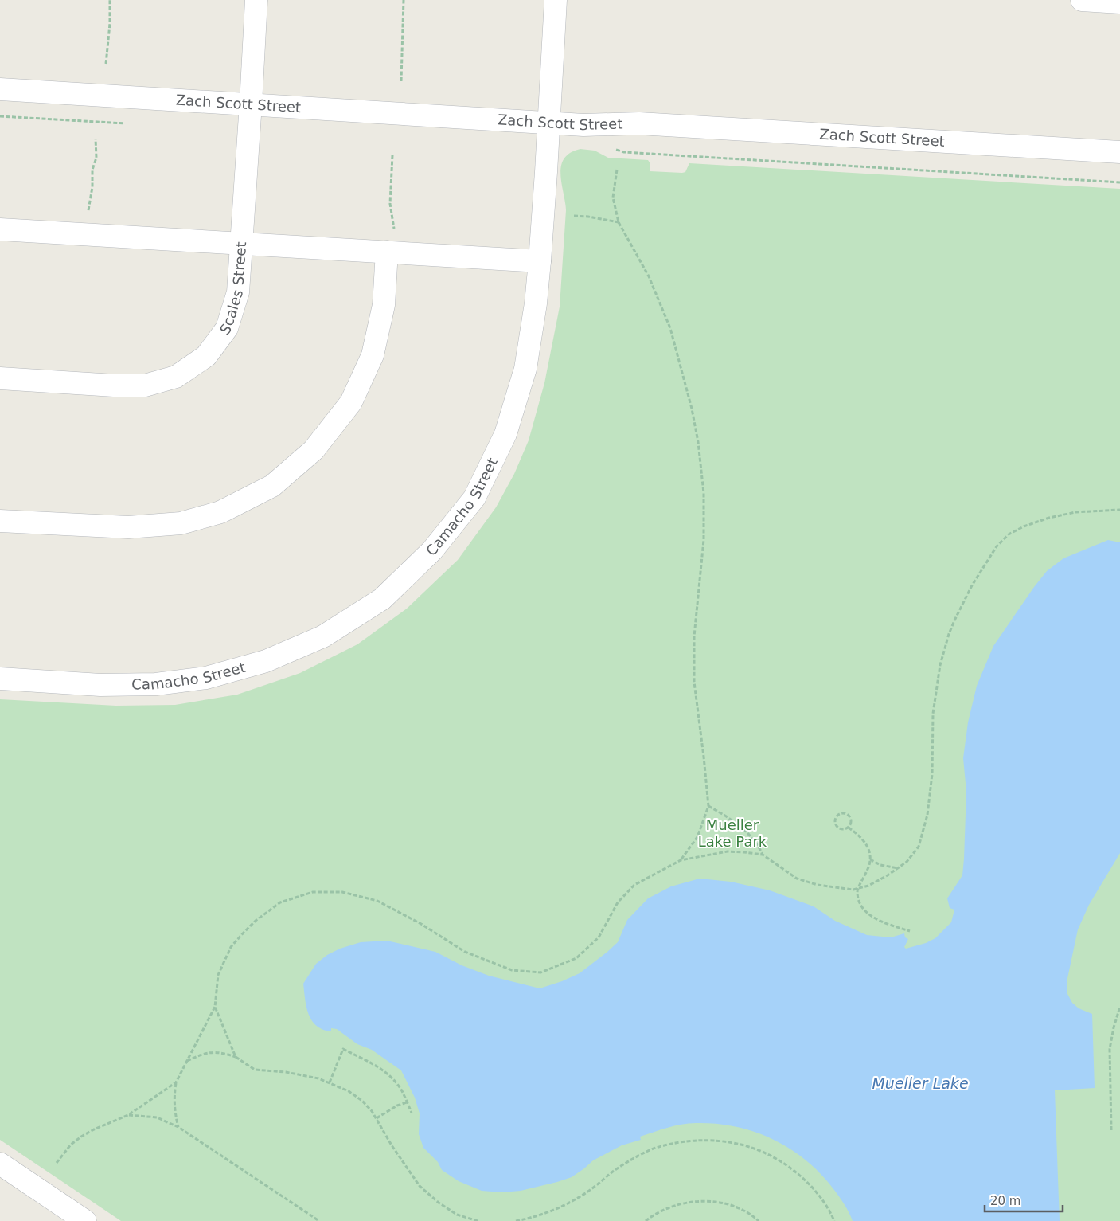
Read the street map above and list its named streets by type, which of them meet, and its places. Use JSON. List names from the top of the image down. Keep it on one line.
{"streets":{"street":["Zach Scott Street","Scales Street","Camacho Street"]},"crossings":[["Zach Scott Street","Scales Street"],["Zach Scott Street","Camacho Street"]],"water":["Mueller Lake"],"parks":["Mueller Lake Park"],"scale_bar":"20 m"}
